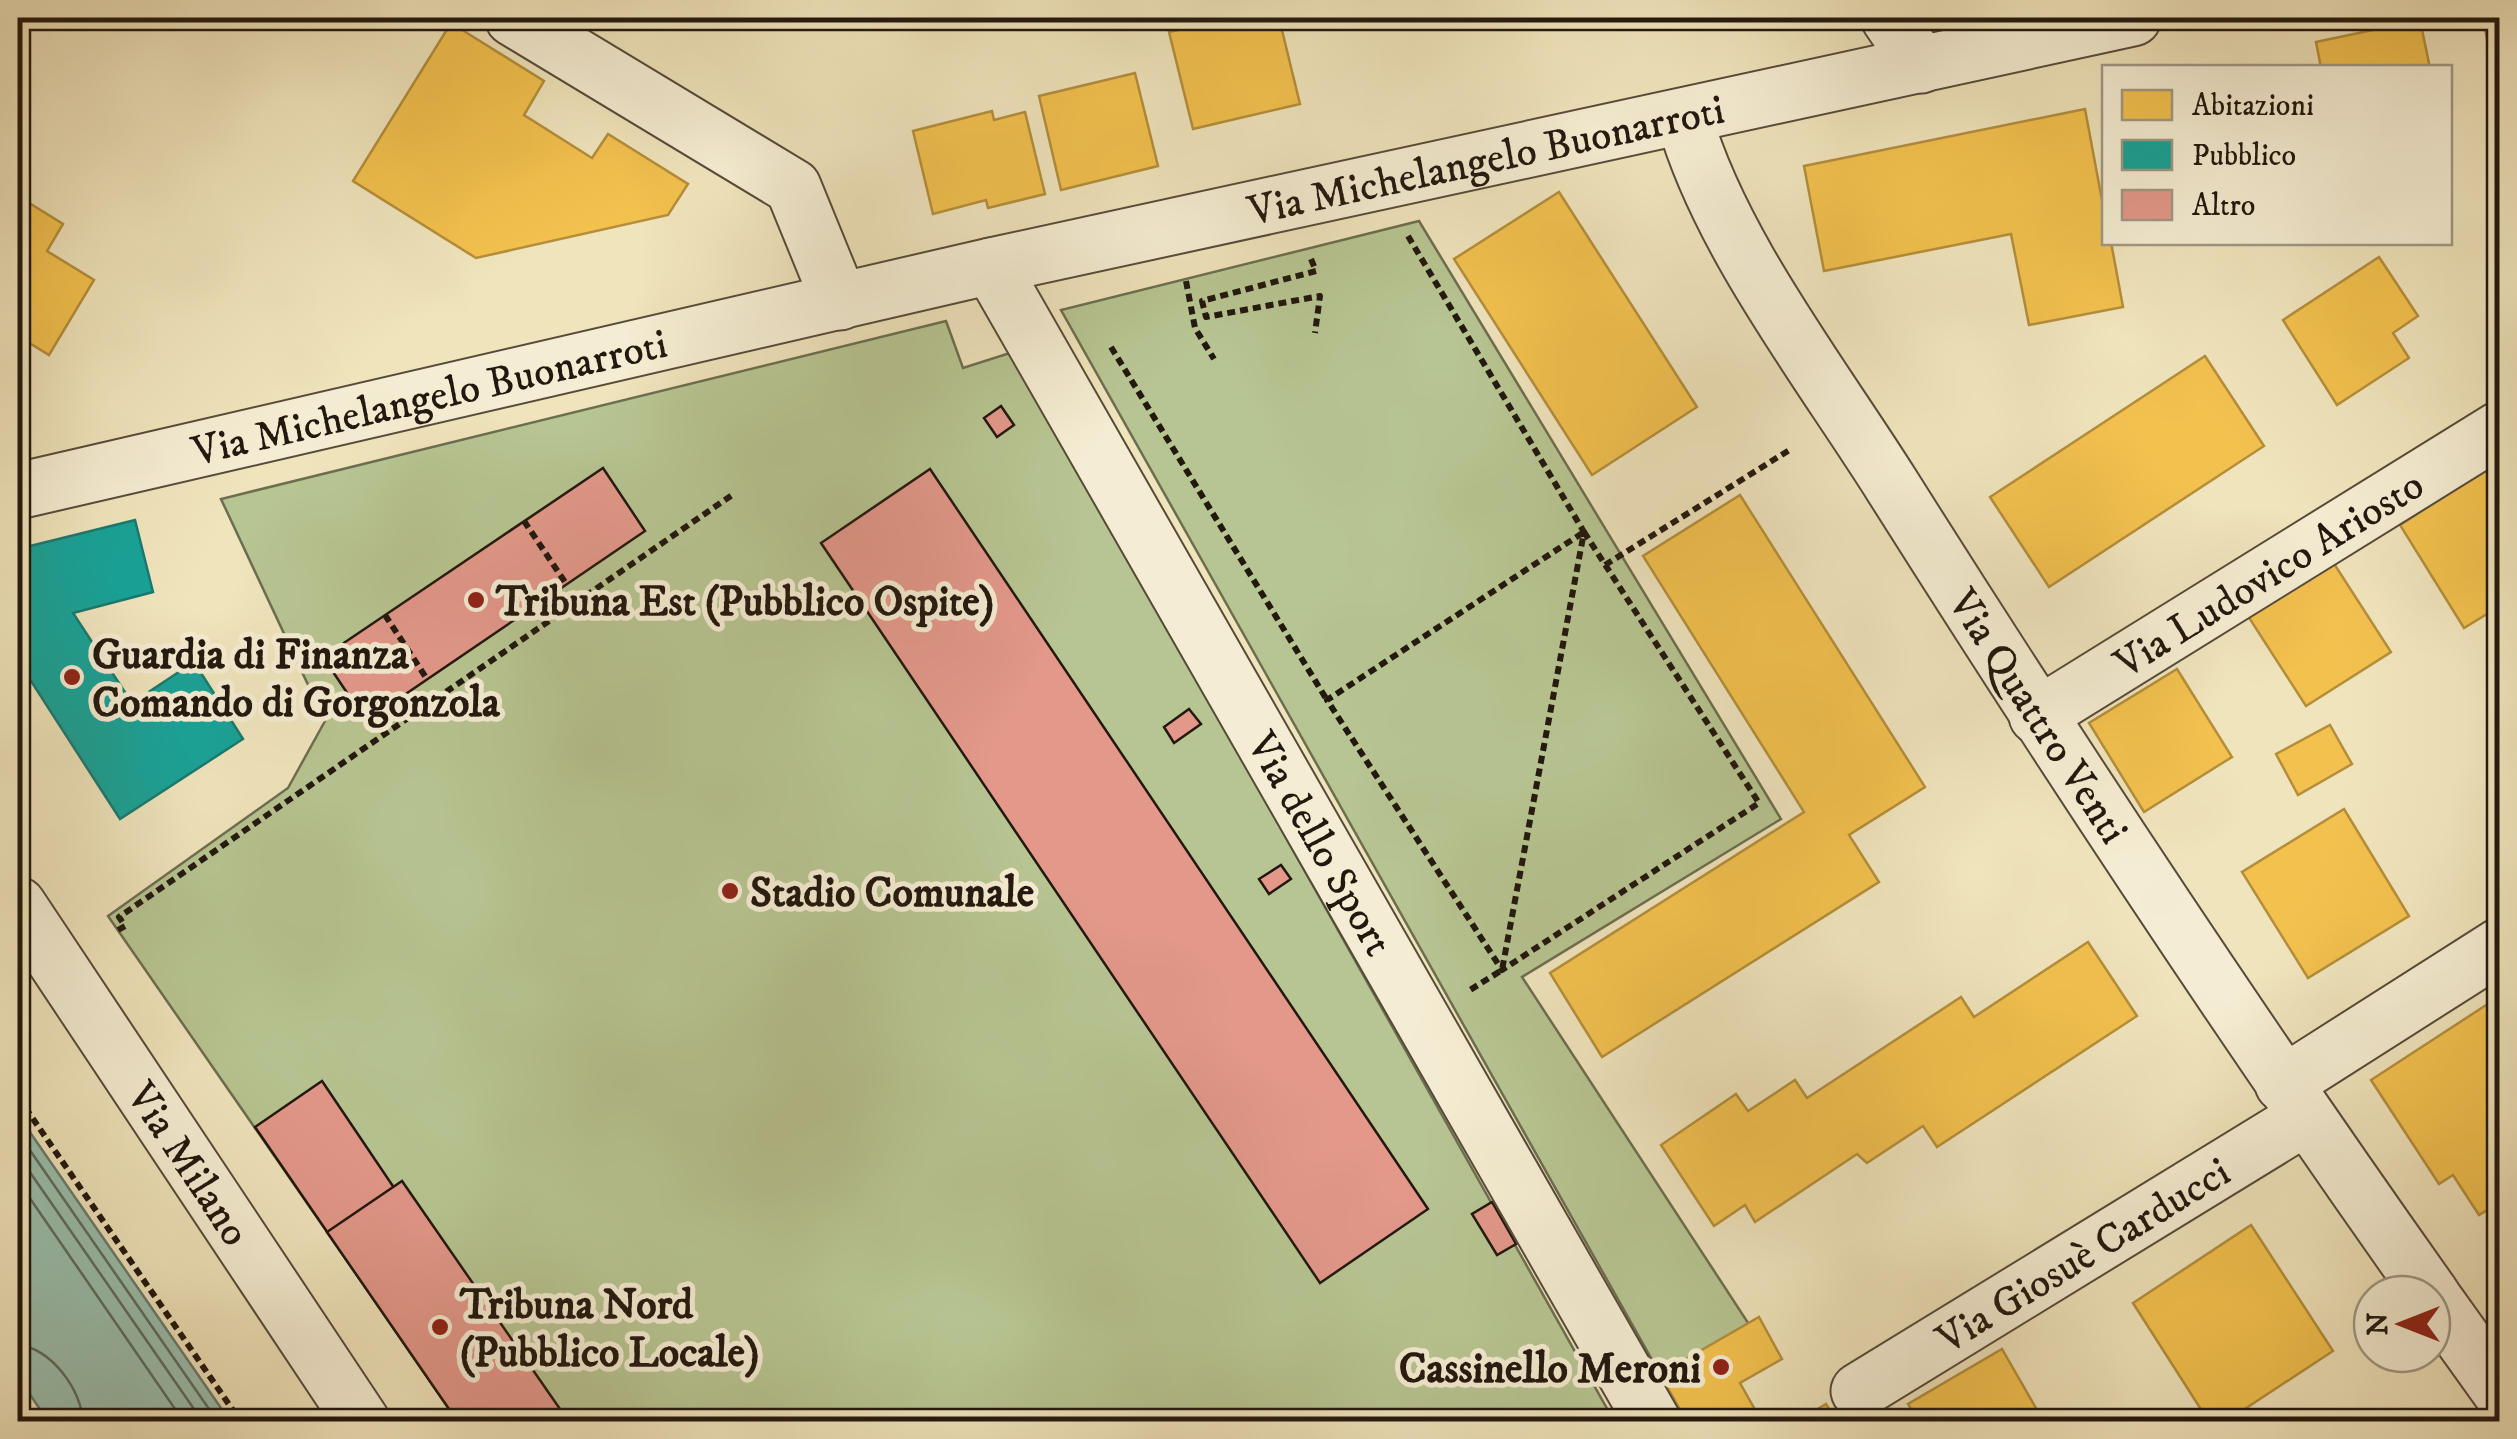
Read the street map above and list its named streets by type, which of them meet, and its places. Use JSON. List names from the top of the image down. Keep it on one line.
{"streets":{"street":["Via Michelangelo Buonarroti","Via Ludovico Ariosto","Via Quattro Venti","Via dello Sport","Via Milano","Via Giosuè Carducci"]},"crossings":[["Via Michelangelo Buonarroti","Via Quattro Venti"],["Via Michelangelo Buonarroti","Via dello Sport"],["Via Ludovico Ariosto","Via Quattro Venti"],["Via Quattro Venti","Via Giosuè Carducci"]],"places":["Tribuna Est (Pubblico Ospite)","Guardia di Finanza Comando di Gorgonzola","Stadio Comunale","Tribuna Nord (Pubblico Locale)","Cassinello Meroni"],"legend":["Abitazioni","Pubblico","Altro"],"north":"left"}
